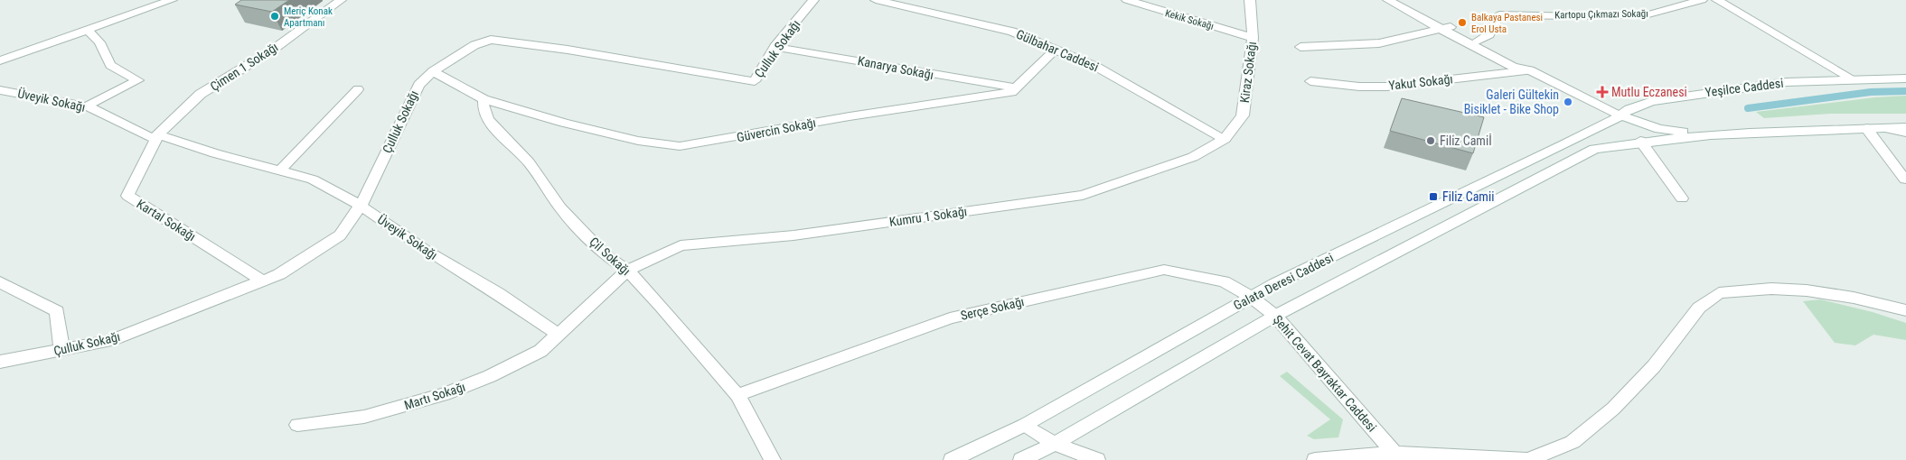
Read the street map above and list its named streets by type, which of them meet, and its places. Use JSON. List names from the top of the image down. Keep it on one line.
{"streets":{"street":["Kartopu Çıkmazı Sokağı","Kekik Sokağı","Çulluk Sokağı","Gülbahar Caddesi","Çimen 1 Sokağı","Kanarya Sokağı","Kiraz Sokağı","Yakut Sokağı","Yeşilce Caddesi","Üveyik Sokağı","Güvercin Sokağı","Kumru 1 Sokağı","Kartal Sokağı","Çil Sokağı","Galata Deresi Caddesi","Serçe Sokağı","Şehit Cevat Bayraktar Caddesi","Martı Sokağı"]},"crossings":[["Kekik Sokağı","Kiraz Sokağı"],["Çulluk Sokağı","Kanarya Sokağı"],["Çulluk Sokağı","Üveyik Sokağı"],["Çulluk Sokağı","Kartal Sokağı"],["Gülbahar Caddesi","Kiraz Sokağı"],["Gülbahar Caddesi","Güvercin Sokağı"],["Gülbahar Caddesi","Kumru 1 Sokağı"],["Çimen 1 Sokağı","Üveyik Sokağı"],["Çimen 1 Sokağı","Kartal Sokağı"],["Kanarya Sokağı","Güvercin Sokağı"],["Kiraz Sokağı","Kumru 1 Sokağı"],["Yeşilce Caddesi","Galata Deresi Caddesi"],["Üveyik Sokağı","Kartal Sokağı"],["Üveyik Sokağı","Martı Sokağı"],["Güvercin Sokağı","Çil Sokağı"],["Kumru 1 Sokağı","Çil Sokağı"],["Çil Sokağı","Serçe Sokağı"],["Galata Deresi Caddesi","Serçe Sokağı"],["Galata Deresi Caddesi","Şehit Cevat Bayraktar Caddesi"],["Serçe Sokağı","Şehit Cevat Bayraktar Caddesi"]],"places":{"other":["Meriç Konak Apartmanı","Balkaya Pastanesi Erol Usta","Galeri Gültekin Bisiklet - Bike Shop","Filiz Camiİ"],"health":["Mutlu Eczanesi"],"transit":["Filiz Camii"]}}
